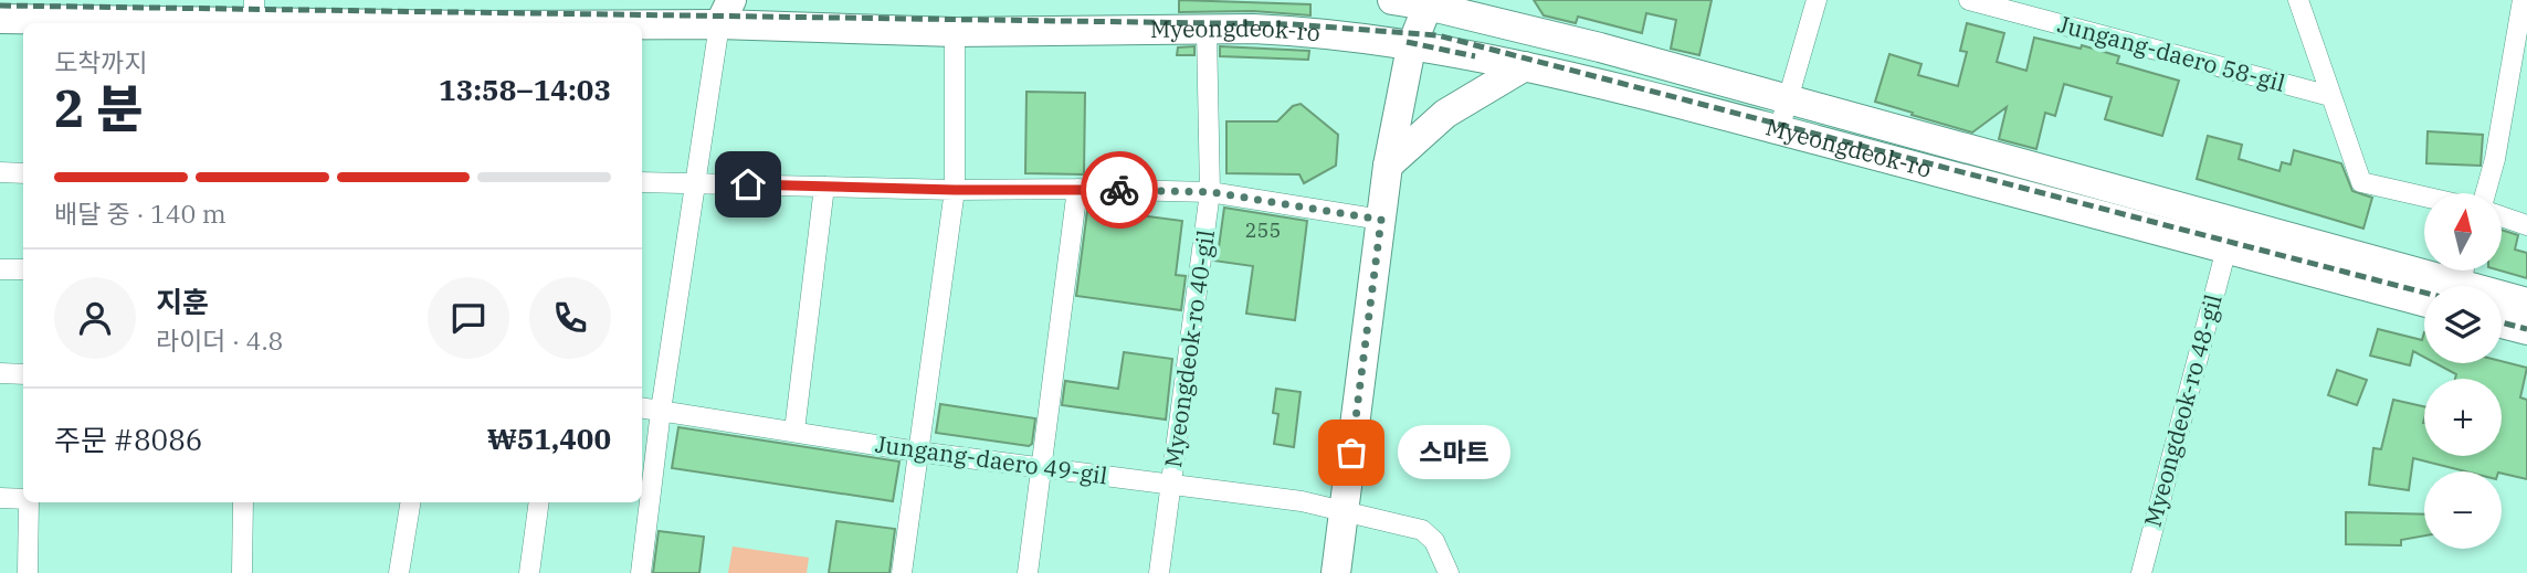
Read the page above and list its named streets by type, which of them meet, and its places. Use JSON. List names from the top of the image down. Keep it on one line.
{"streets":{"main road":["Myeongdeok-ro"],"street":["Jungang-daero 58-gil","Myeongdeok-ro 40-gil","Myeongdeok-ro 48-gil","Jungang-daero 49-gil"]},"crossings":[["Myeongdeok-ro","Myeongdeok-ro 40-gil"],["Myeongdeok-ro","Myeongdeok-ro 48-gil"],["Myeongdeok-ro 40-gil","Jungang-daero 49-gil"]],"places":["스마트"],"house_numbers":["255"],"north":"top","page":{"heading":["2 분","도착까지","13:58–14:03"],"panel":["지훈","라이더 · 4.8","주문 #8086","₩51,400"],"bar":"배달 중 · 140 m","map_buttons":["+","−"],"bubble":"스마트"}}
